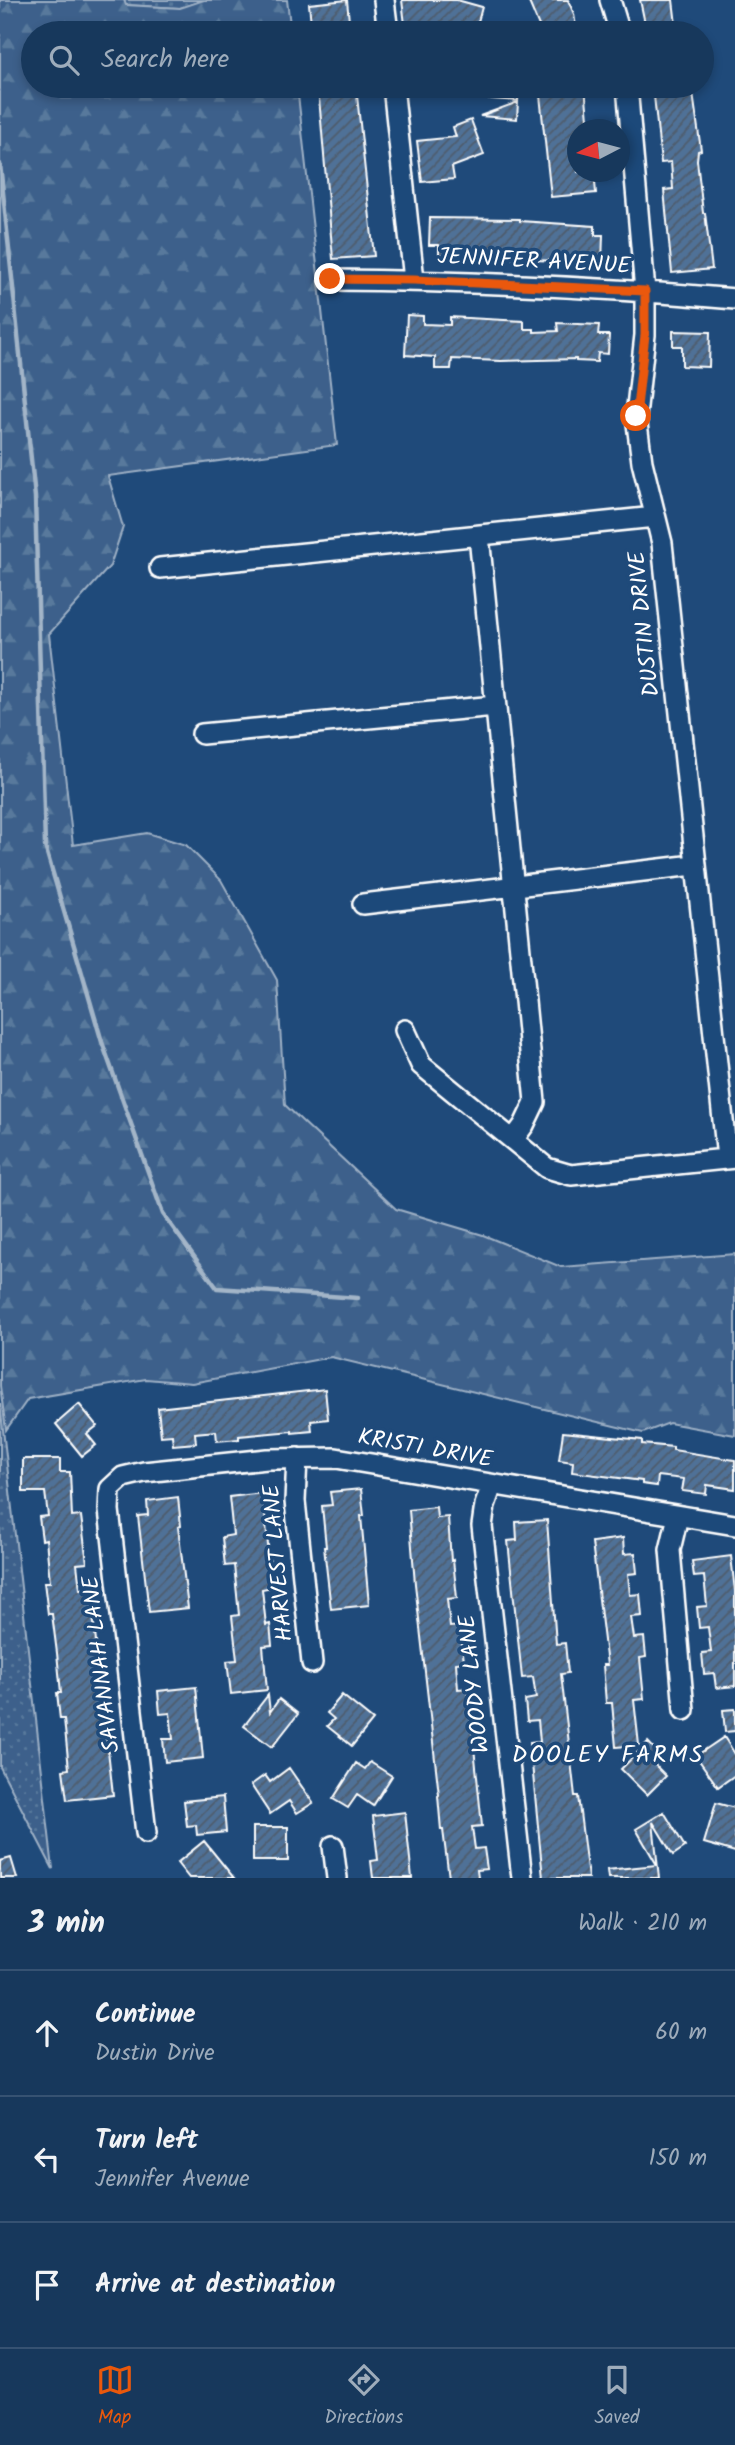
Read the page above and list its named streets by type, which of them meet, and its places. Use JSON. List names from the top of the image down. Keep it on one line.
{"streets":{"street":["JENNIFER AVENUE","DUSTIN DRIVE","KRISTI DRIVE","HARVEST LANE","SAVANNAH LANE","WOODY LANE"]},"crossings":[["JENNIFER AVENUE","DUSTIN DRIVE"],["KRISTI DRIVE","HARVEST LANE"],["KRISTI DRIVE","SAVANNAH LANE"],["KRISTI DRIVE","WOODY LANE"]],"districts":["DOOLEY FARMS"],"north":"left","page":{"search":"Search here","heading":["3 min","Walk · 210 m"],"list":[["Continue","Dustin Drive","60 m"],["Turn left","Jennifer Avenue","150 m"],"Arrive at destination"],"nav":["Map","Directions","Saved"]}}
